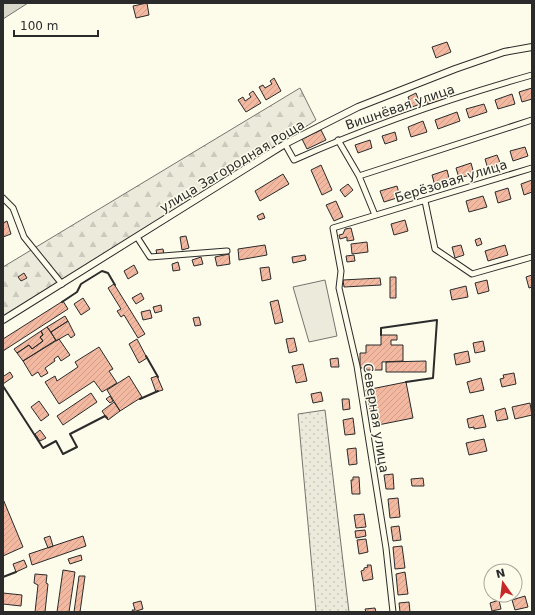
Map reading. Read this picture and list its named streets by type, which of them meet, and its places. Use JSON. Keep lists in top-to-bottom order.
{
  "streets": {
    "street": [
      "Вишнёвая улица",
      "улица Загородная Роща",
      "Берёзовая улица",
      "Северная улица"
    ]
  },
  "crossings": [
    ["Вишнёвая улица", "улица Загородная Роща"],
    ["Берёзовая улица", "Северная улица"]
  ],
  "scale_bar": "100 m",
  "north": "top"
}
